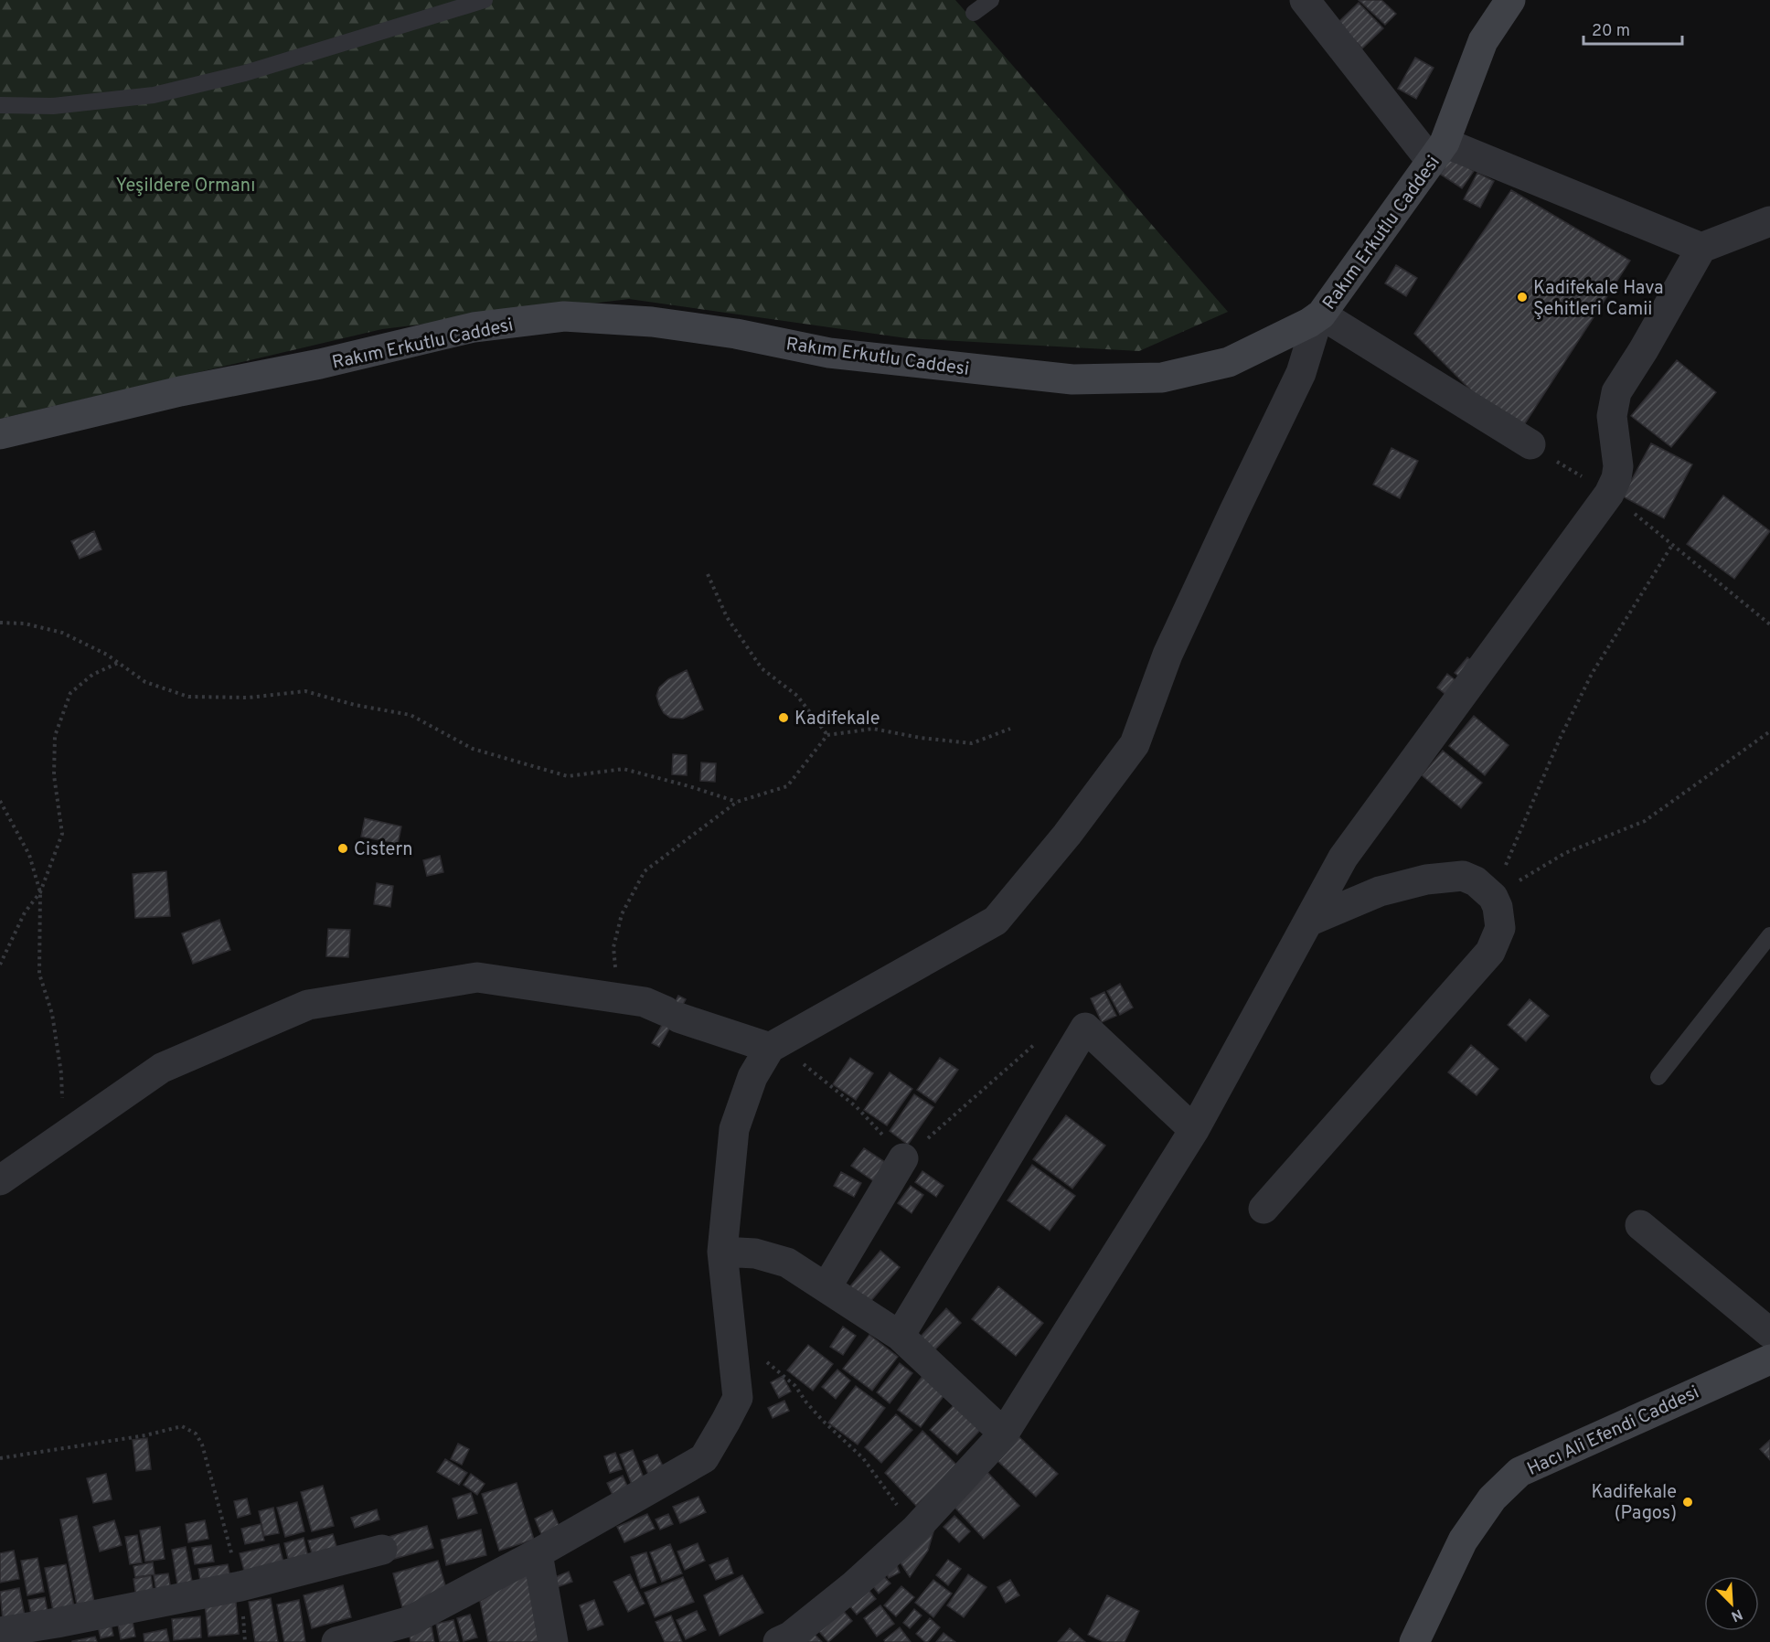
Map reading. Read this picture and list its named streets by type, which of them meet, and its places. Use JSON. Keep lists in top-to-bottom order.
{
  "streets": {
    "main road": ["Rakım Erkutlu Caddesi", "Hacı Ali Efendi Caddesi"]
  },
  "parks": ["Yeşildere Ormanı"],
  "places": [
    "Kadifekale Hava Şehitleri Camii",
    "Kadifekale",
    "Cistern",
    "Kadifekale (Pagos)"
  ],
  "scale_bar": "20 m",
  "north": "bottom right"
}
